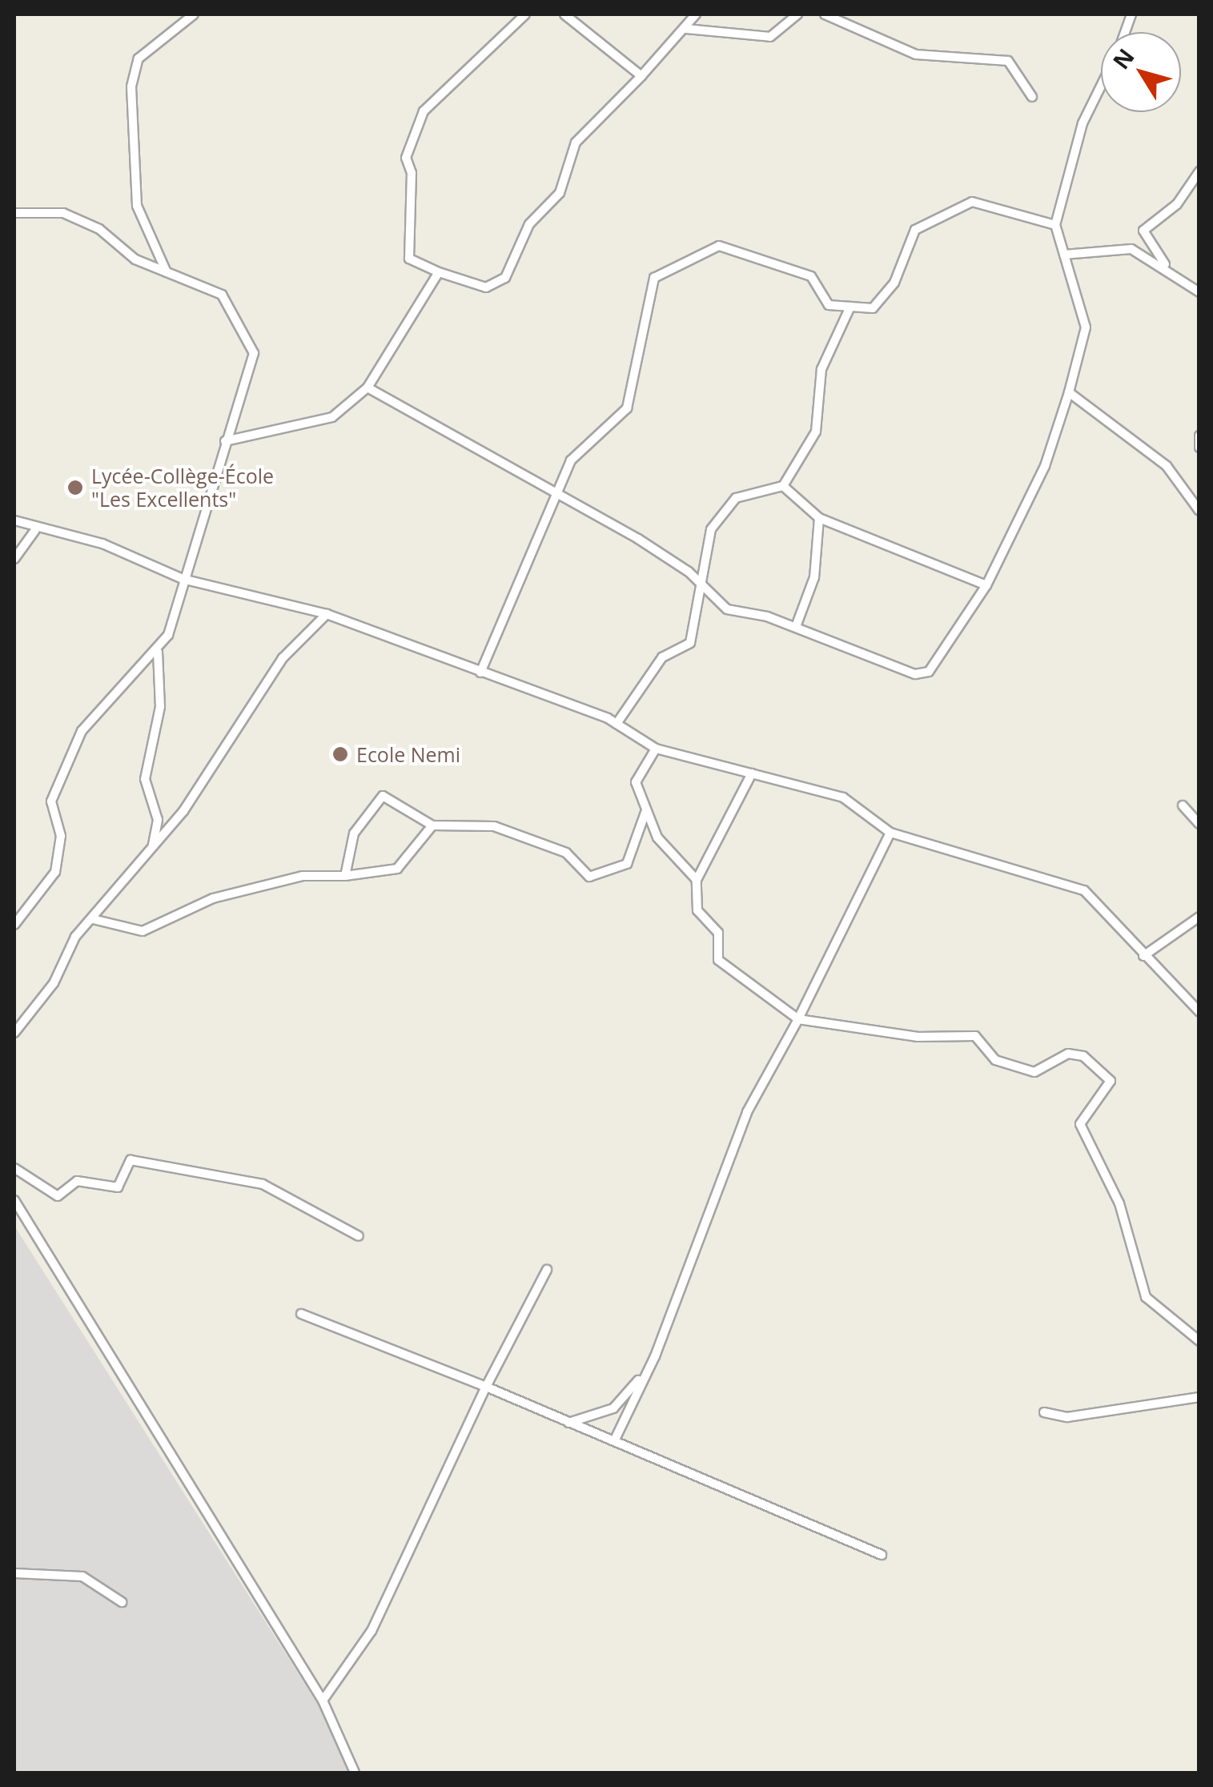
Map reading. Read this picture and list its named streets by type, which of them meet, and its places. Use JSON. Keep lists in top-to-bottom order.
{
  "places": ["Lycée-Collège-École \"Les Excellents\"", "Ecole Nemi"],
  "north": "top left"
}
